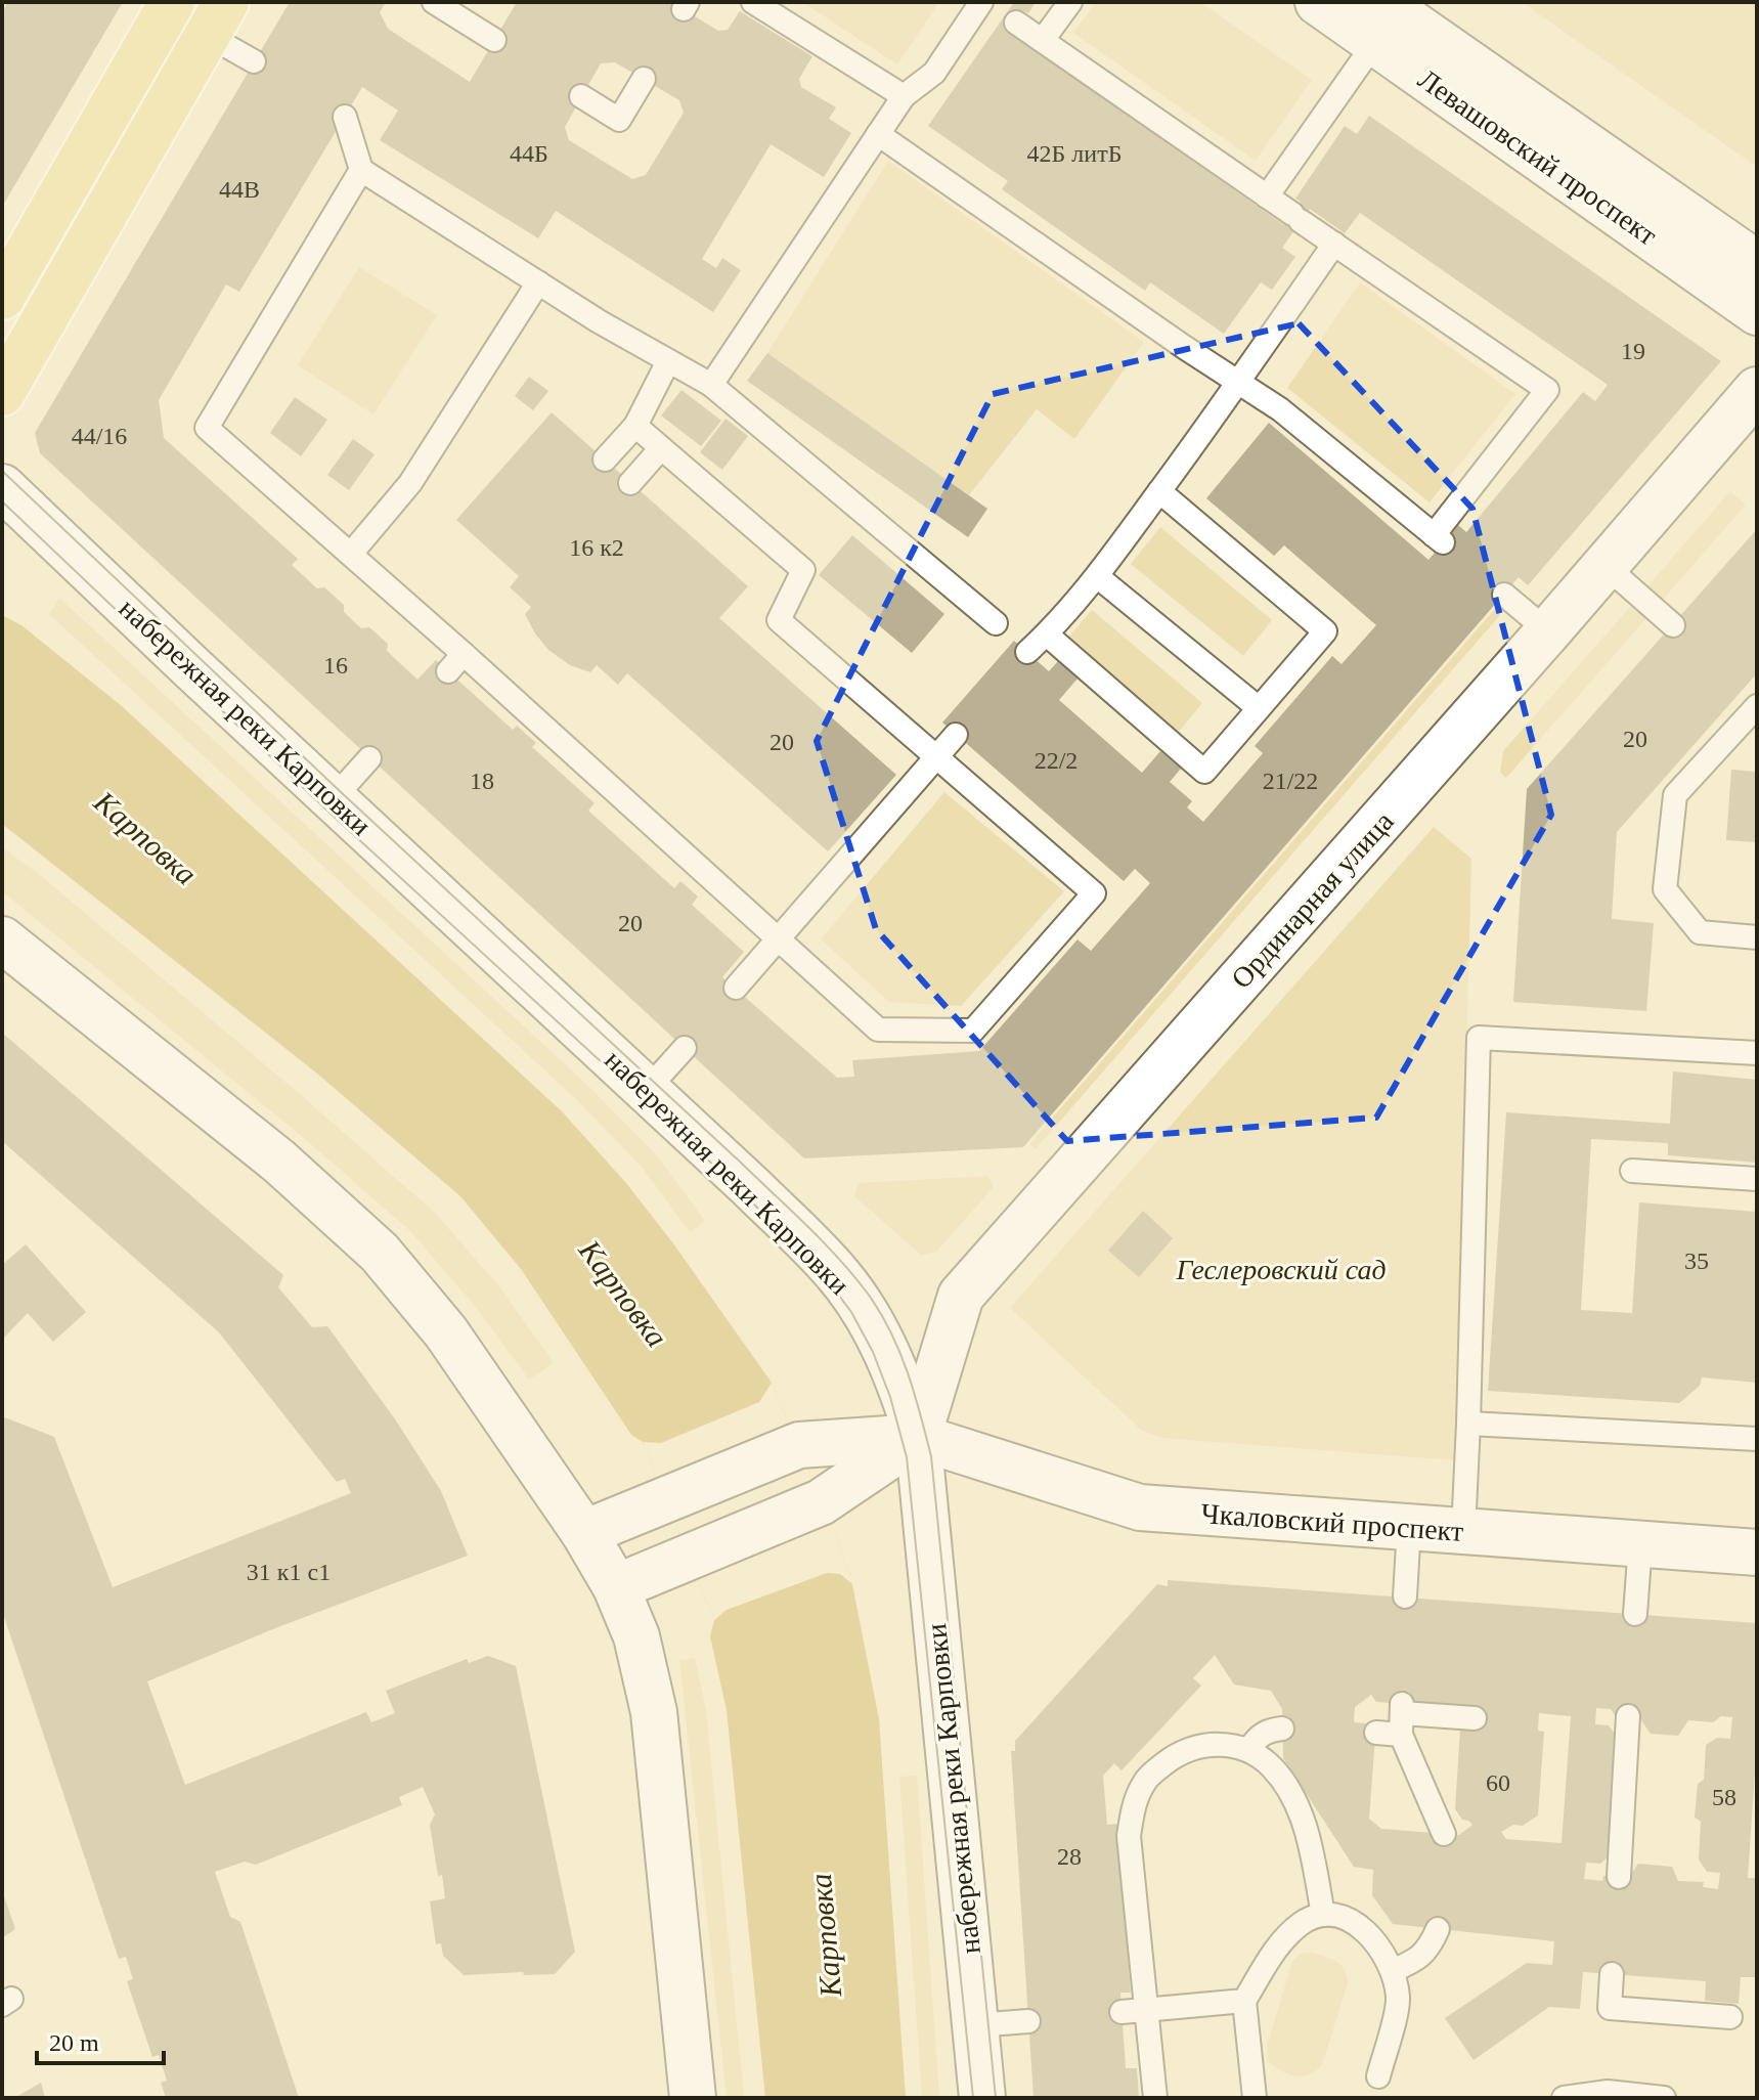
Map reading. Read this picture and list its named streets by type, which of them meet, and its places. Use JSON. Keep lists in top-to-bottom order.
{
  "streets": {
    "street": [
      "Левашовский проспект",
      "набережная реки Карповки",
      "Ординарная улица",
      "Чкаловский проспект"
    ]
  },
  "crossings": [
    ["набережная реки Карповки", "Ординарная улица"],
    ["набережная реки Карповки", "Чкаловский проспект"],
    ["Ординарная улица", "Чкаловский проспект"]
  ],
  "water": ["Карповка"],
  "parks": ["Геслеровский сад"],
  "house_numbers": [
    "44Б",
    "42Б литБ",
    "44В",
    "19",
    "44/16",
    "16 к2",
    "16",
    "20",
    "20",
    "22/2",
    "18",
    "21/22",
    "20",
    "35",
    "31 к1 с1",
    "60",
    "58",
    "28"
  ],
  "scale_bar": "20 m"
}
